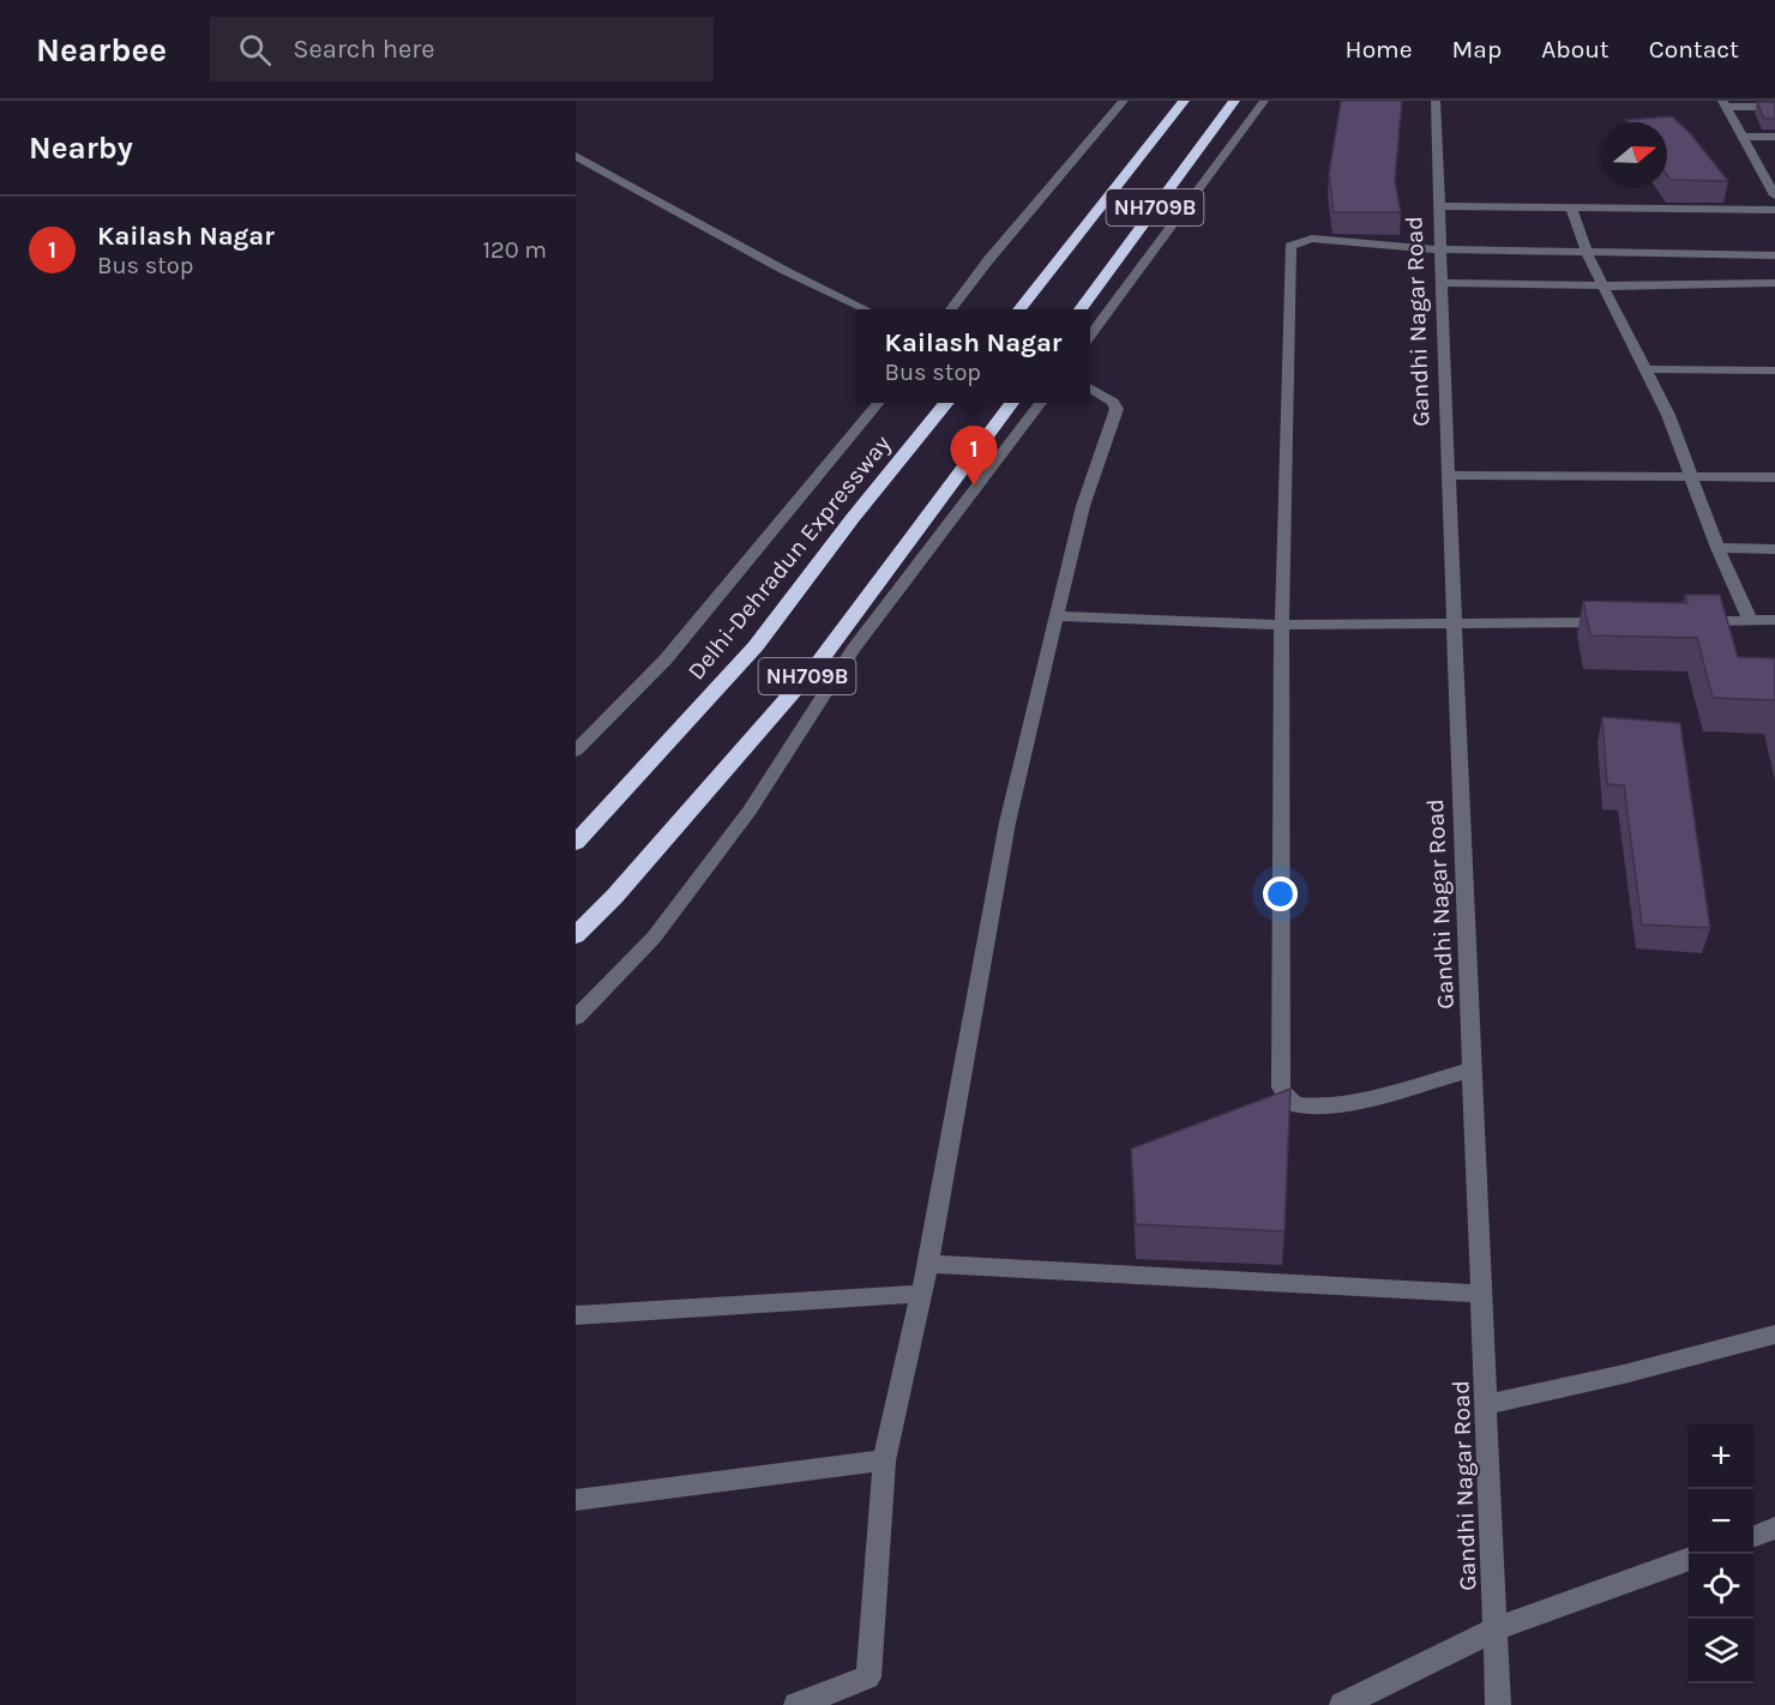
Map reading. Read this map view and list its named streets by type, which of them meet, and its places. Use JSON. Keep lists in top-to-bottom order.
{
  "streets": {
    "highway": ["NH709B", "Delhi-Dehradun Expressway"],
    "street": ["Gandhi Nagar Road"]
  },
  "north": "right",
  "page": {
    "header": "Nearbee",
    "search": "Search here",
    "nav": [
      "Home",
      "Map",
      "About",
      "Contact"
    ],
    "heading": "Nearby",
    "list": [
      {
        "mark": "1",
        "name": "Kailash Nagar",
        "note": "Bus stop",
        "value": "120 m"
      }
    ],
    "popup": ["Kailash Nagar", "Bus stop"],
    "pins": "1",
    "map_buttons": ["+", "−"]
  }
}
